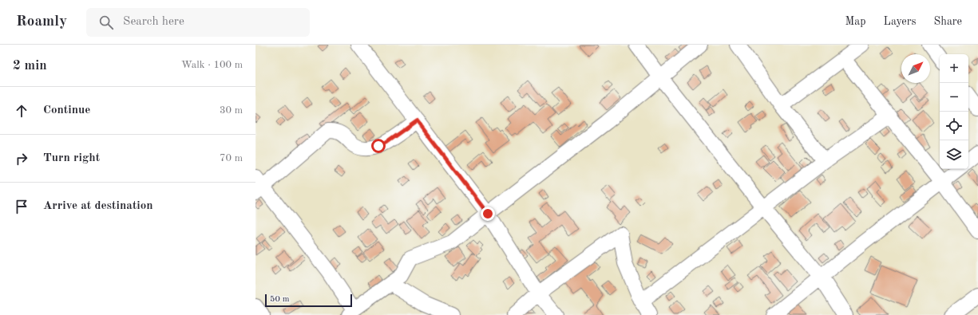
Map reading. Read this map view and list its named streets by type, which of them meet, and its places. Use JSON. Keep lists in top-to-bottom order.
{
  "scale_bar": "50 m",
  "north": "top right",
  "page": {
    "header": "Roamly",
    "search": "Search here",
    "nav": ["Map", "Layers", "Share"],
    "heading": ["2 min", "Walk · 100 m"],
    "map_buttons": ["+", "−"],
    "list": [
      ["Continue", "30 m"],
      ["Turn right", "70 m"],
      "Arrive at destination"
    ],
    "scale": "50 m"
  }
}
